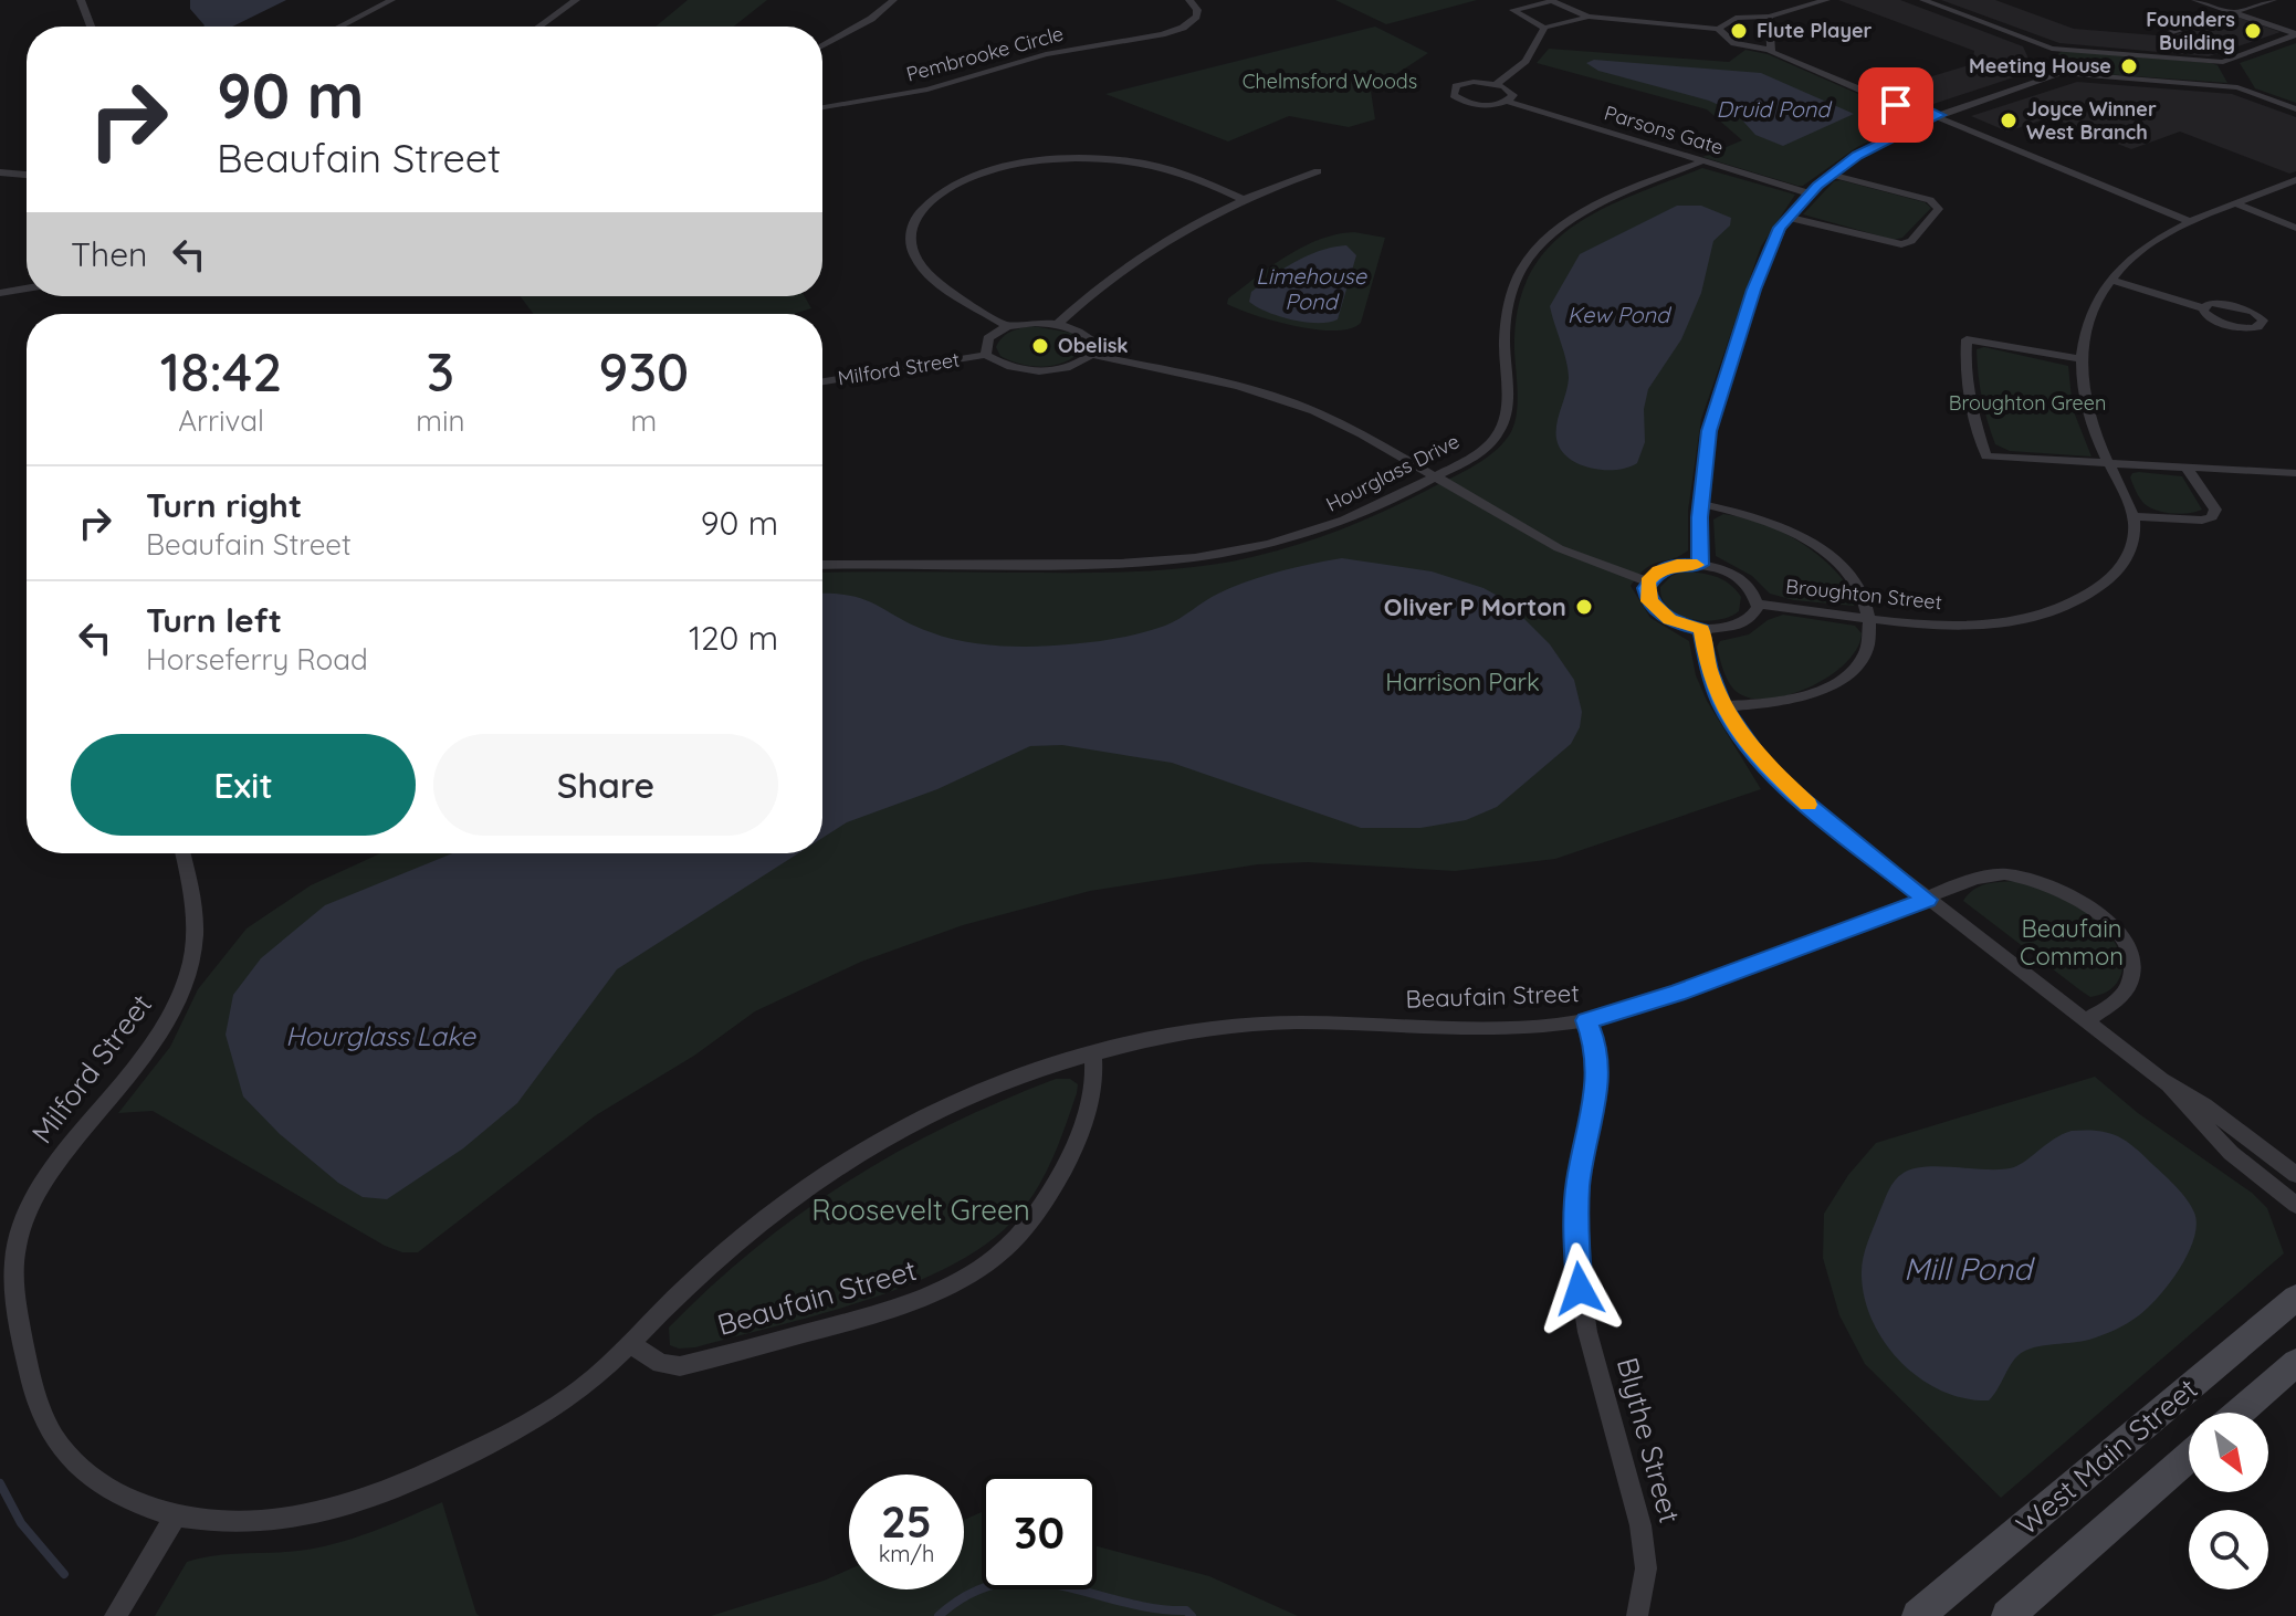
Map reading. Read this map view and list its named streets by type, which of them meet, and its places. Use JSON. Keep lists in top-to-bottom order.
{
  "streets": {
    "street": [
      "Pembrooke Circle",
      "Parsons Gate",
      "Milford Street",
      "Hourglass Drive",
      "Broughton Street",
      "Beaufain Street",
      "Blythe Street",
      "West Main Street"
    ]
  },
  "crossings": [
    ["Parsons Gate", "Hourglass Drive"],
    ["Milford Street", "Beaufain Street"],
    ["Beaufain Street", "Blythe Street"]
  ],
  "water": [
    "Druid Pond",
    "Limehouse Pond",
    "Kew Pond",
    "Hourglass Lake",
    "Mill Pond"
  ],
  "parks": [
    "Chelmsford Woods",
    "Broughton Green",
    "Harrison Park",
    "Beaufain Common",
    "Roosevelt Green"
  ],
  "places": [
    "Flute Player",
    "Founders Building",
    "Meeting House",
    "Joyce Winner West Branch",
    "Obelisk",
    "Oliver P Morton"
  ],
  "north": "bottom right",
  "page": {
    "turn": ["90 m", "Beaufain Street"],
    "then": "Then",
    "eta": [
      "18:42",
      "Arrival",
      "3",
      "min",
      "930",
      "m"
    ],
    "list": [
      {
        "name": "Turn right",
        "note": "Beaufain Street",
        "value": "90 m"
      },
      {
        "name": "Turn left",
        "note": "Horseferry Road",
        "value": "120 m"
      }
    ],
    "buttons": ["Exit", "Share"],
    "speed": "25 km/h",
    "limit": "30"
  }
}
